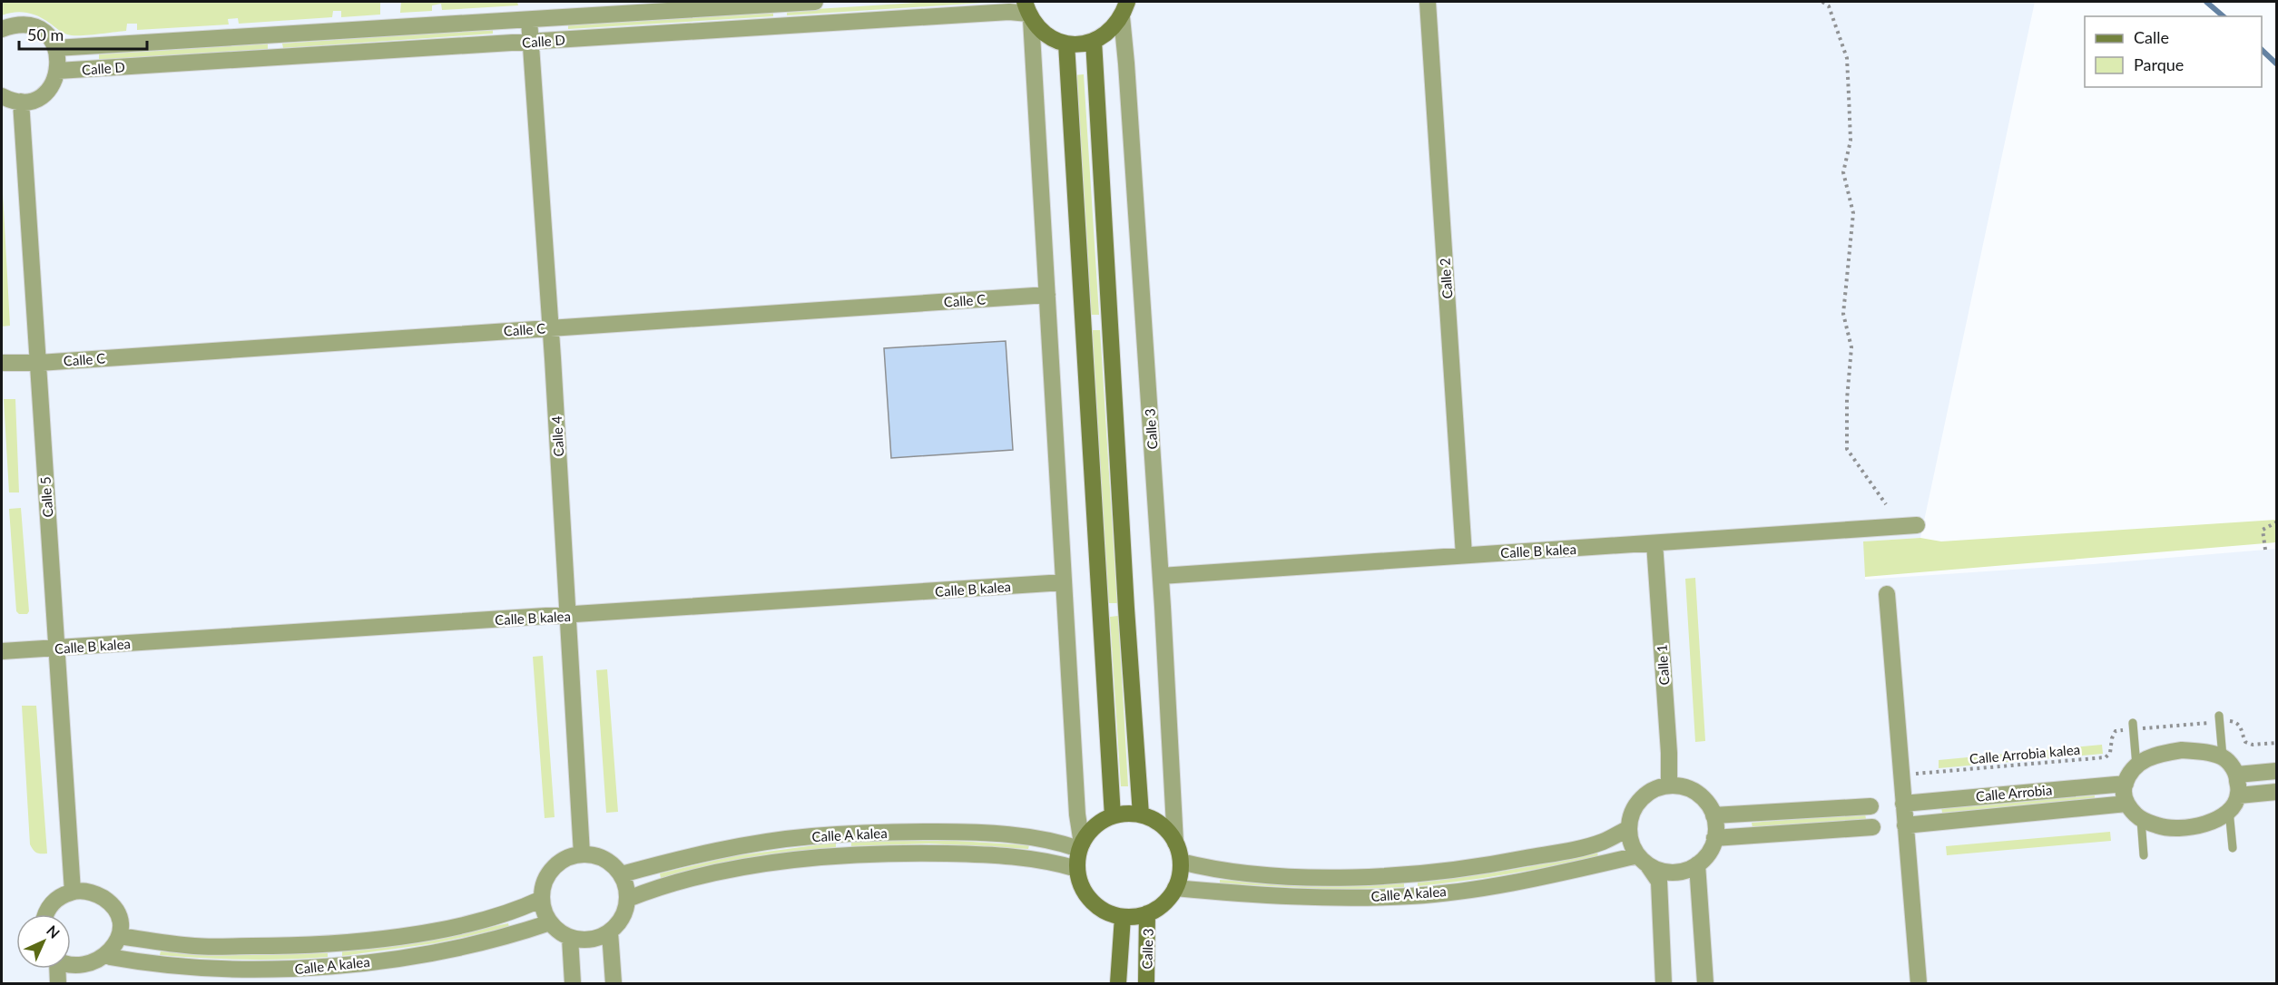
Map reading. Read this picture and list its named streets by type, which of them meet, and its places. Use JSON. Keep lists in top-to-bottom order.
{
  "streets": {
    "street": [
      "Calle D",
      "Calle 2",
      "Calle C",
      "Calle 3",
      "Calle 4",
      "Calle 5",
      "Calle B kalea",
      "Calle 1",
      "Calle Arrobia",
      "Calle A kalea"
    ],
    "path": ["Calle Arrobia kalea"]
  },
  "crossings": [
    ["Calle D", "Calle 4"],
    ["Calle 2", "Calle B kalea"],
    ["Calle C", "Calle 4"],
    ["Calle C", "Calle 5"],
    ["Calle 3", "Calle B kalea"],
    ["Calle 3", "Calle A kalea"],
    ["Calle 4", "Calle B kalea"],
    ["Calle 4", "Calle A kalea"],
    ["Calle 5", "Calle B kalea"],
    ["Calle B kalea", "Calle 1"],
    ["Calle 1", "Calle A kalea"]
  ],
  "legend": ["Calle", "Parque"],
  "scale_bar": "50 m",
  "north": "top right"
}
